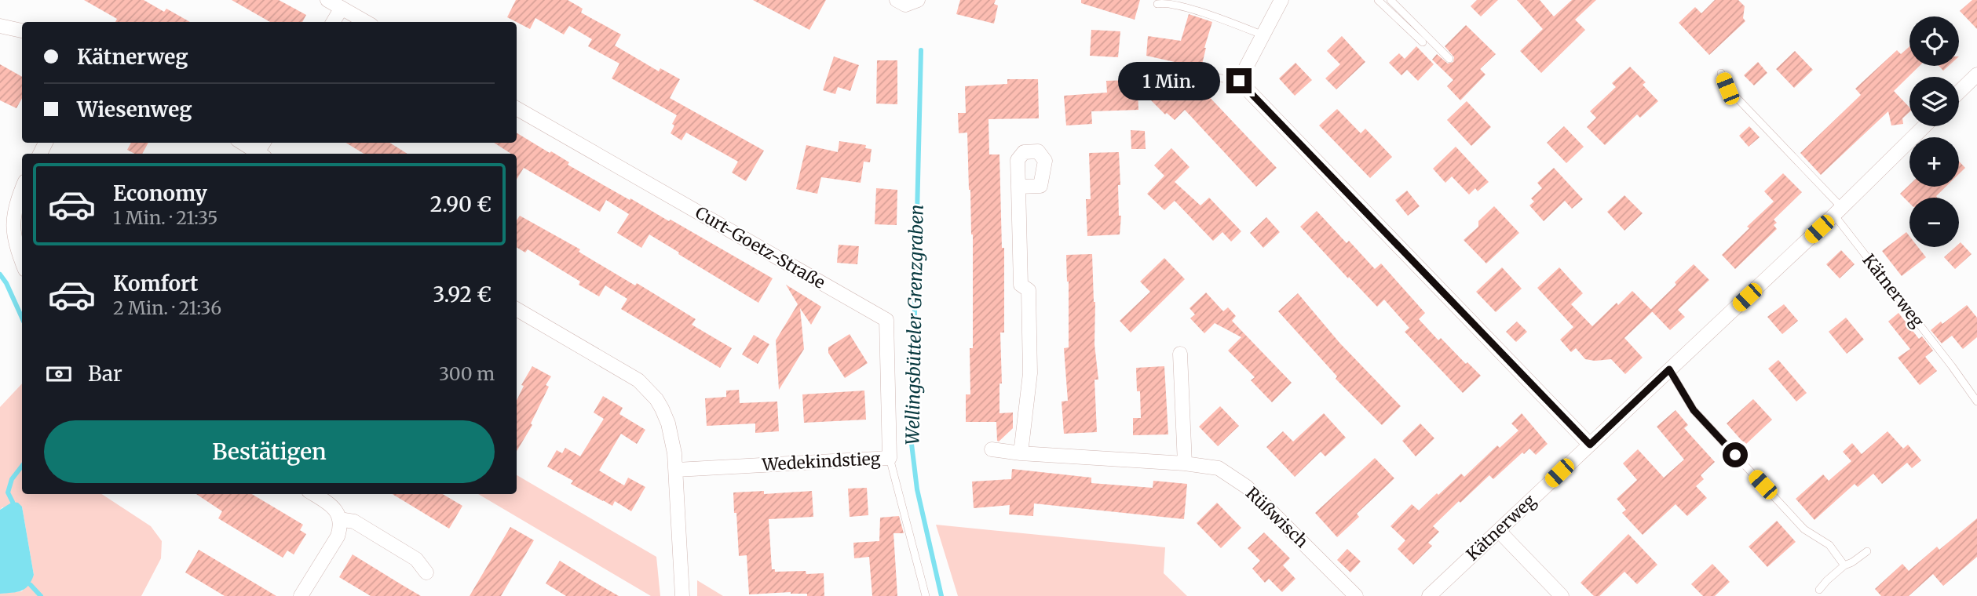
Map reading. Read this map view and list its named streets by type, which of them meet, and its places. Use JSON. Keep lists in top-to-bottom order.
{
  "streets": {
    "street": [
      "Curt-Goetz-Straße",
      "Kätnerweg",
      "Wedekindstieg",
      "Rüßwisch"
    ]
  },
  "crossings": [
    ["Curt-Goetz-Straße", "Wedekindstieg"]
  ],
  "water": ["Wellingsbütteler Grenzgraben"],
  "page": {
    "map_buttons": ["+", "−"],
    "banner": ["Kätnerweg", "Wiesenweg"],
    "bubble": "1 Min.",
    "list": [
      {
        "name": "Economy",
        "note": "1 Min. · 21:35",
        "value": "2.90 €"
      },
      {
        "name": "Komfort",
        "note": "2 Min. · 21:36",
        "value": "3.92 €"
      }
    ],
    "pay": ["Bar", "300 m"],
    "buttons": "Bestätigen"
  }
}
